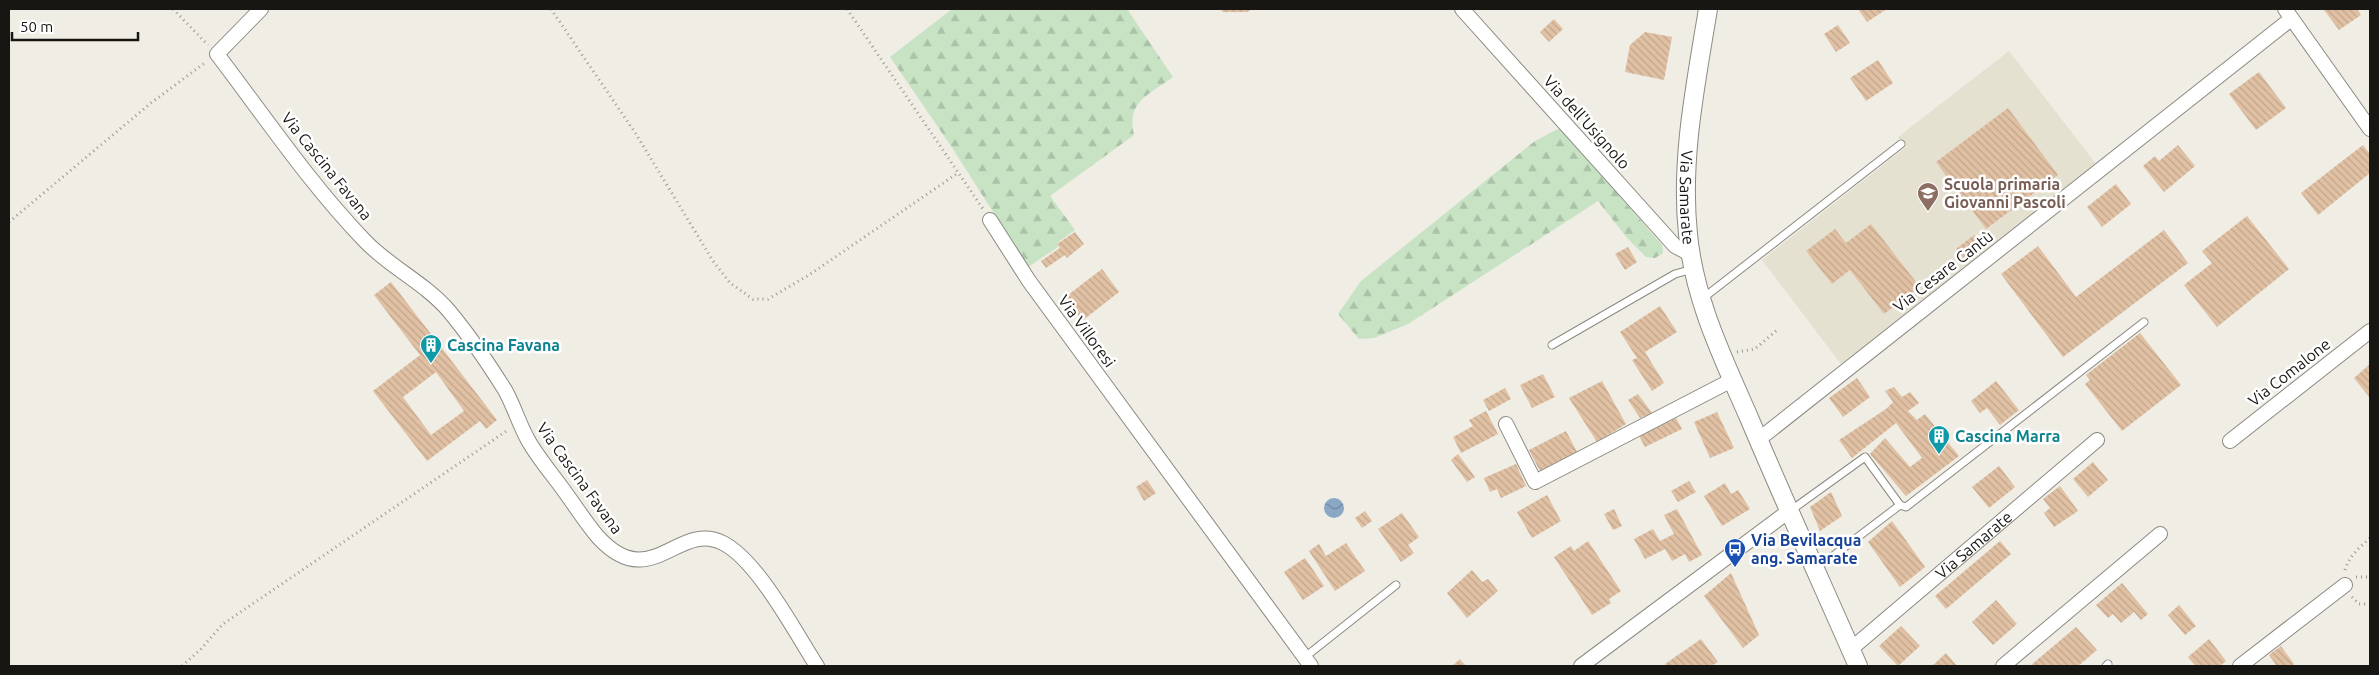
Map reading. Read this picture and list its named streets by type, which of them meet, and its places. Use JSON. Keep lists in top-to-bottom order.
{
  "streets": {
    "street": [
      "Via dell'Usignolo",
      "Via Cascina Favana",
      "Via Samarate",
      "Via Cesare Cantù",
      "Via Villoresi",
      "Via Comalone"
    ]
  },
  "crossings": [
    ["Via dell'Usignolo", "Via Samarate"],
    ["Via Samarate", "Via Cesare Cantù"]
  ],
  "places": {
    "school or university": ["Scuola primaria Giovanni Pascoli"],
    "building": ["Cascina Favana", "Cascina Marra"],
    "bus stop": ["Via Bevilacqua ang. Samarate"]
  },
  "scale_bar": "50 m"
}
